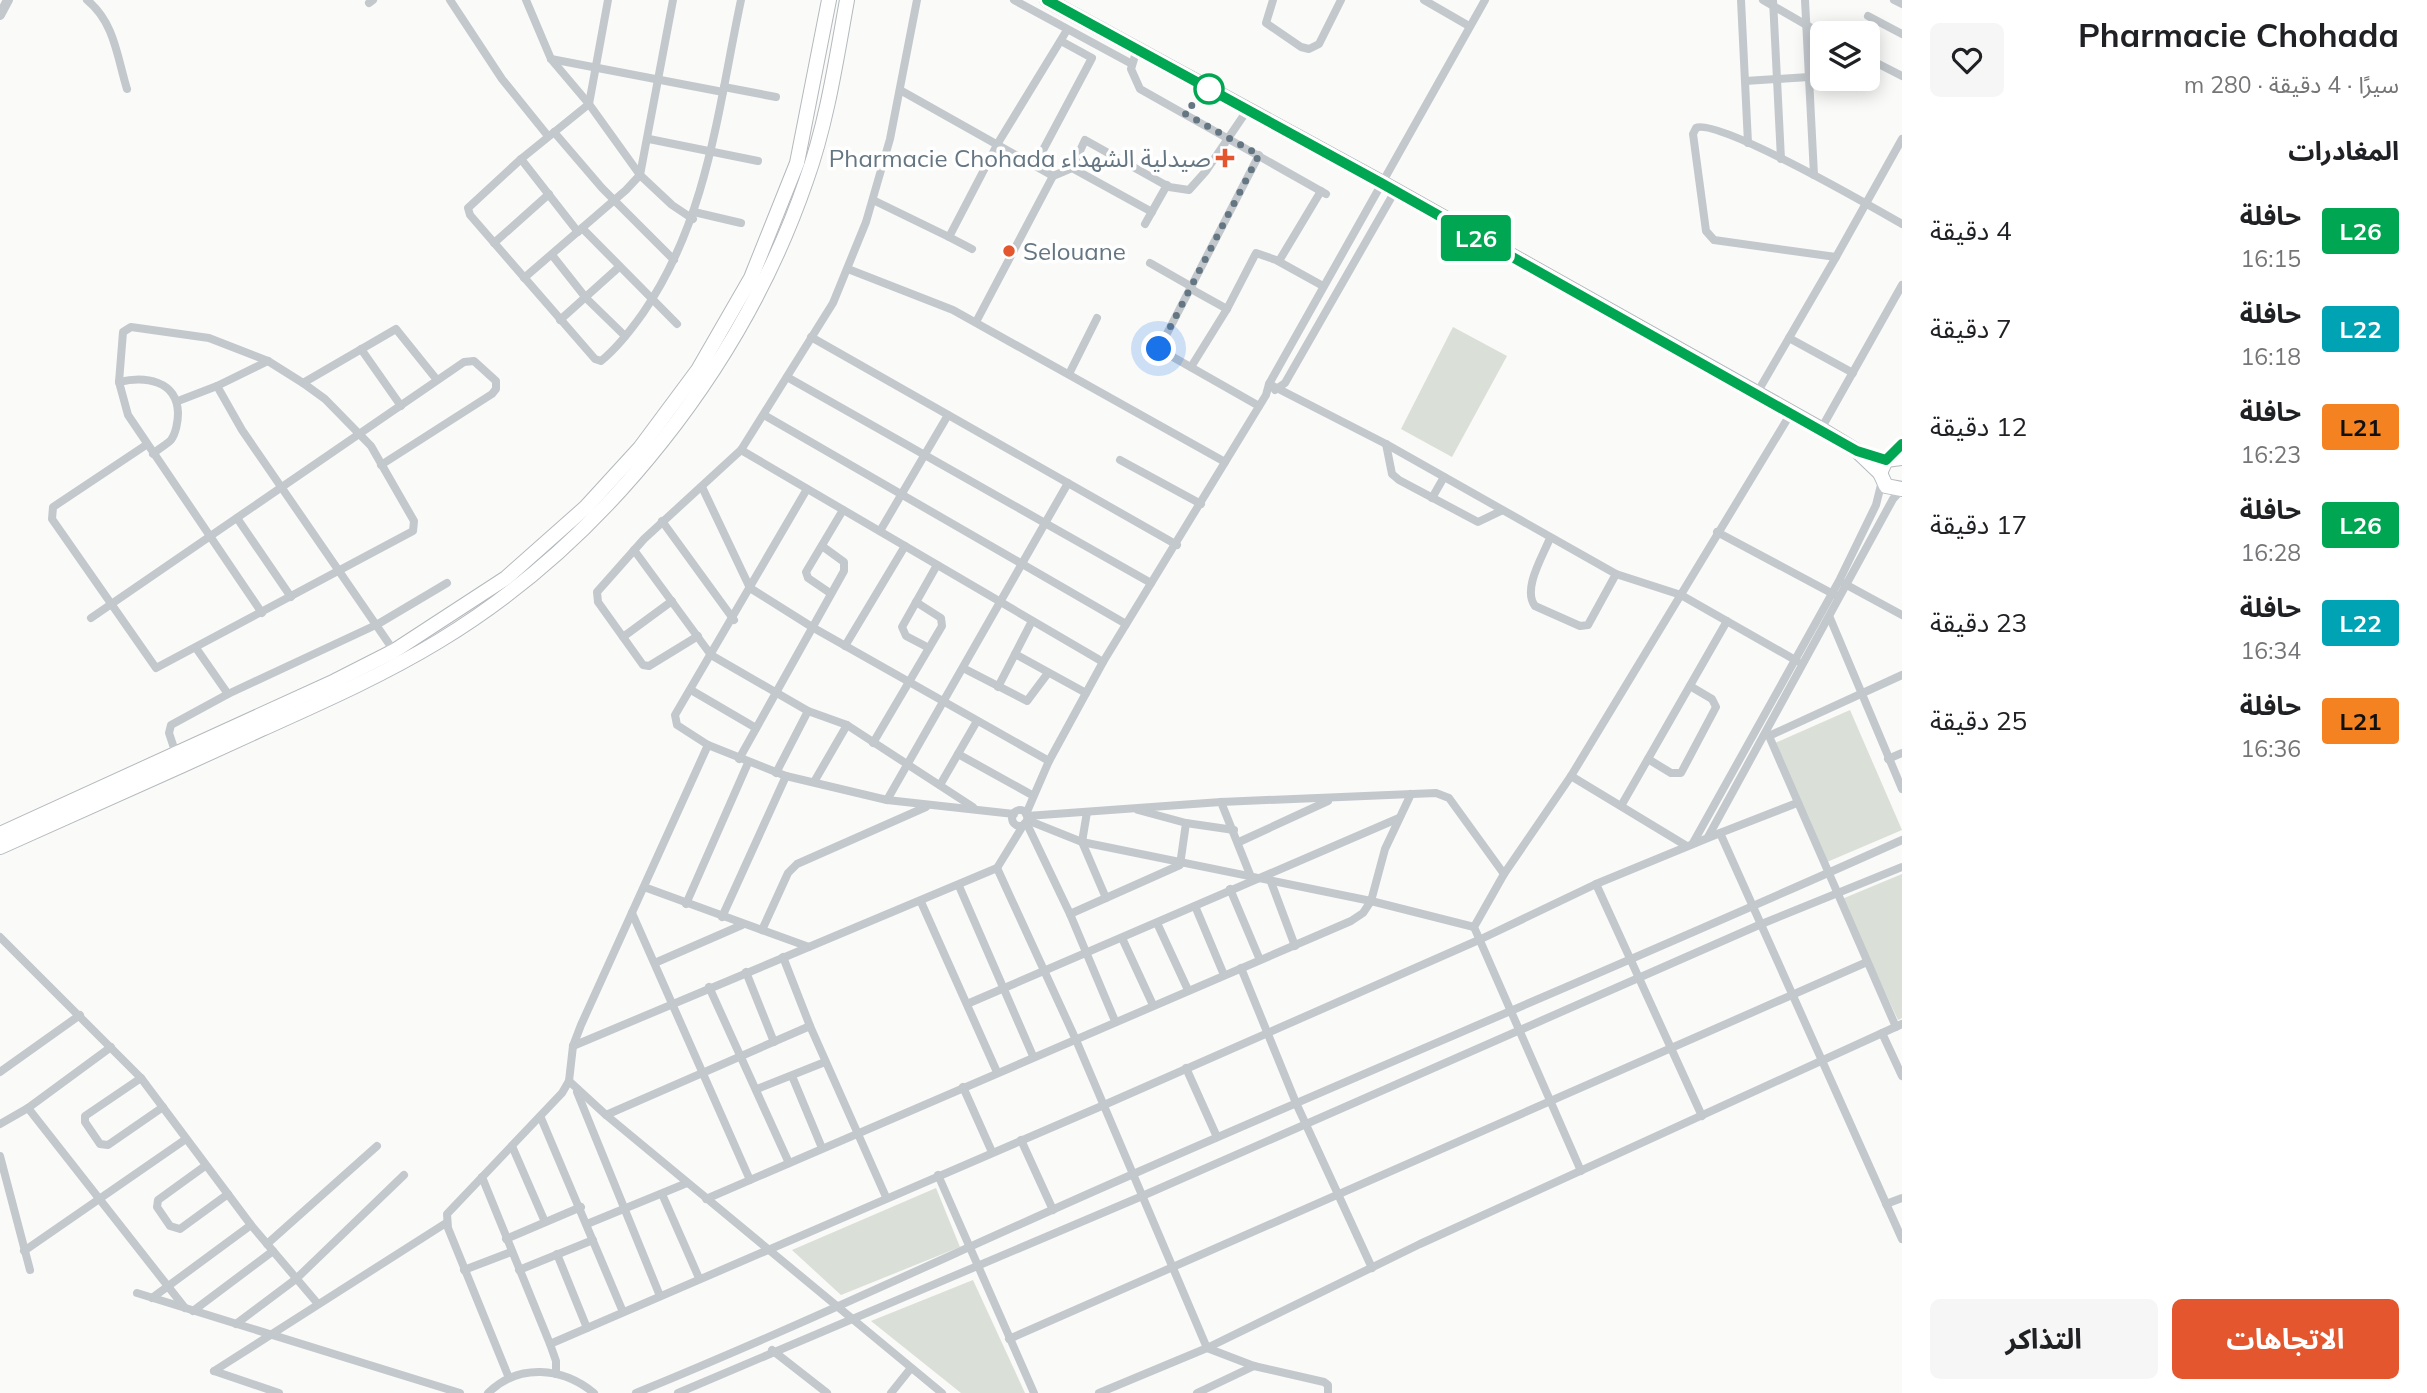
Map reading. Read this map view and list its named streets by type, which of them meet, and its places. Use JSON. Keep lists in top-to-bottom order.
{
  "places": {
    "health": ["Pharmacie Chohada صيدلية الشهداء"],
    "other": ["Selouane"]
  },
  "lines": ["bus line L26"],
  "page": {
    "heading": [
      ["Pharmacie Chohada", "سيرًا · 4 دقيقة · 280 m"],
      "المغادرات"
    ],
    "on_map": "L26",
    "list": [
      {
        "mark": "L26",
        "name": "حافلة",
        "note": "16:15",
        "value": "4 دقيقة"
      },
      {
        "mark": "L22",
        "name": "حافلة",
        "note": "16:18",
        "value": "7 دقيقة"
      },
      {
        "mark": "L21",
        "name": "حافلة",
        "note": "16:23",
        "value": "12 دقيقة"
      },
      {
        "mark": "L26",
        "name": "حافلة",
        "note": "16:28",
        "value": "17 دقيقة"
      },
      {
        "mark": "L22",
        "name": "حافلة",
        "note": "16:34",
        "value": "23 دقيقة"
      },
      {
        "mark": "L21",
        "name": "حافلة",
        "note": "16:36",
        "value": "25 دقيقة"
      }
    ],
    "buttons": ["الاتجاهات", "التذاكر"]
  }
}
